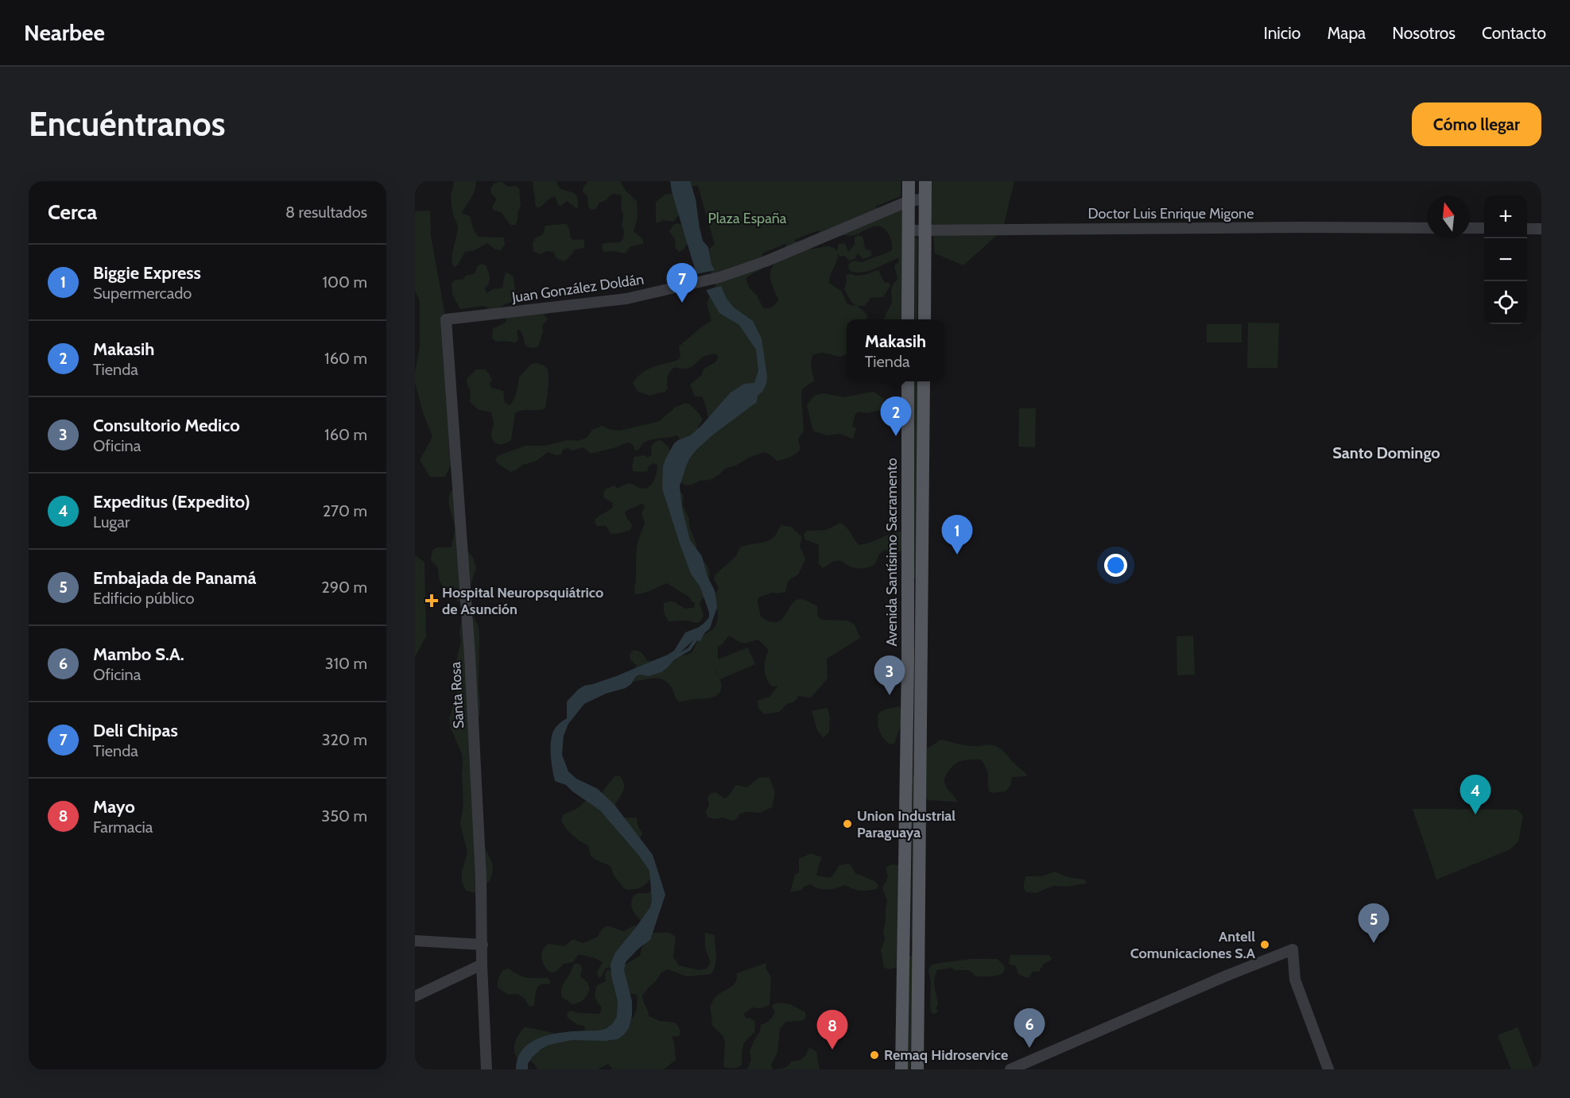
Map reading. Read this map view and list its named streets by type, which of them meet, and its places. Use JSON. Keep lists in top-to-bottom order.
{
  "streets": {
    "main road": ["Avenida Santísimo Sacramento"],
    "street": ["Doctor Luis Enrique Migone", "Juan González Doldán", "Santa Rosa"]
  },
  "crossings": [
    ["Juan González Doldán", "Santa Rosa"]
  ],
  "districts": ["Santo Domingo"],
  "parks": ["Plaza España"],
  "places": {
    "health": ["Hospital Neuropsquiátrico de Asunción"],
    "other": ["Union Industrial Paraguaya", "Antell Comunicaciones S.A", "Remaq Hidroservice"]
  },
  "north": "top",
  "page": {
    "header": "Nearbee",
    "nav": [
      "Inicio",
      "Mapa",
      "Nosotros",
      "Contacto"
    ],
    "buttons": "Cómo llegar",
    "title": "Encuéntranos",
    "heading": ["Cerca", "8 resultados"],
    "map_buttons": ["+", "−"],
    "list": [
      {
        "mark": "1",
        "name": "Biggie Express",
        "note": "Supermercado",
        "value": "100 m"
      },
      {
        "mark": "2",
        "name": "Makasih",
        "note": "Tienda",
        "value": "160 m"
      },
      {
        "mark": "3",
        "name": "Consultorio Medico",
        "note": "Oficina",
        "value": "160 m"
      },
      {
        "mark": "4",
        "name": "Expeditus (Expedito)",
        "note": "Lugar",
        "value": "270 m"
      },
      {
        "mark": "5",
        "name": "Embajada de Panamá",
        "note": "Edificio público",
        "value": "290 m"
      },
      {
        "mark": "6",
        "name": "Mambo S.A.",
        "note": "Oficina",
        "value": "310 m"
      },
      {
        "mark": "7",
        "name": "Deli Chipas",
        "note": "Tienda",
        "value": "320 m"
      },
      {
        "mark": "8",
        "name": "Mayo",
        "note": "Farmacia",
        "value": "350 m"
      }
    ],
    "pins": [
      "7",
      "2",
      "1",
      "3",
      "4",
      "5",
      "6",
      "8"
    ],
    "popup": ["Makasih", "Tienda"]
  }
}
